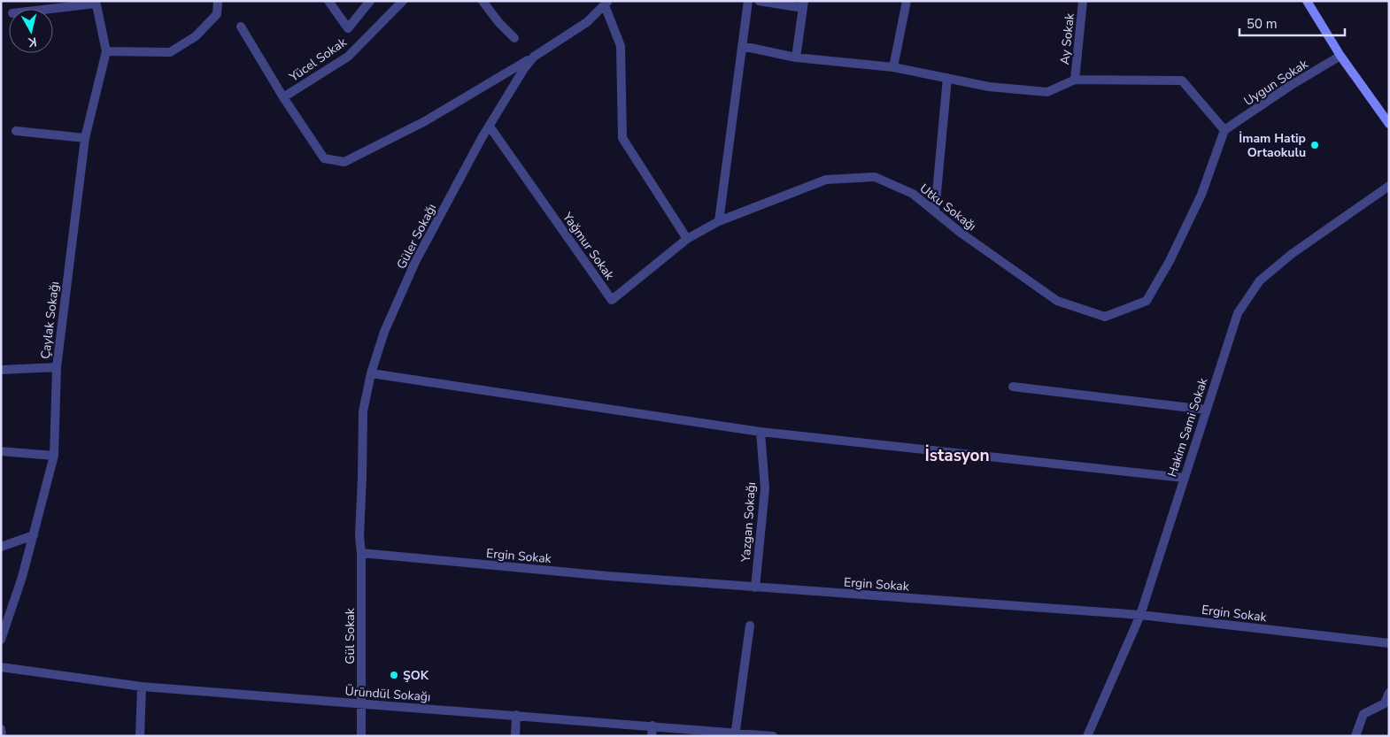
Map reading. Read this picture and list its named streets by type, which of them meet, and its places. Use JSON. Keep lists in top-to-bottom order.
{
  "streets": {
    "street": [
      "Ay Sokak",
      "Yücel Sokak",
      "Uygun Sokak",
      "Utku Sokağı",
      "Güler Sokağı",
      "Yağmur Sokak",
      "Çaylak Sokağı",
      "Hakim Sami Sokak",
      "Yazgan Sokağı",
      "Ergin Sokak",
      "Gül Sokak",
      "Üründül Sokağı"
    ]
  },
  "crossings": [
    ["Uygun Sokak", "Utku Sokağı"],
    ["Utku Sokağı", "Yağmur Sokak"],
    ["Güler Sokağı", "Yağmur Sokak"],
    ["Güler Sokağı", "Gül Sokak"],
    ["Hakim Sami Sokak", "Ergin Sokak"],
    ["Yazgan Sokağı", "Ergin Sokak"],
    ["Ergin Sokak", "Gül Sokak"],
    ["Gül Sokak", "Üründül Sokağı"]
  ],
  "districts": ["İstasyon"],
  "places": ["İmam Hatip Ortaokulu", "ŞOK"],
  "scale_bar": "50 m",
  "north": "bottom"
}
